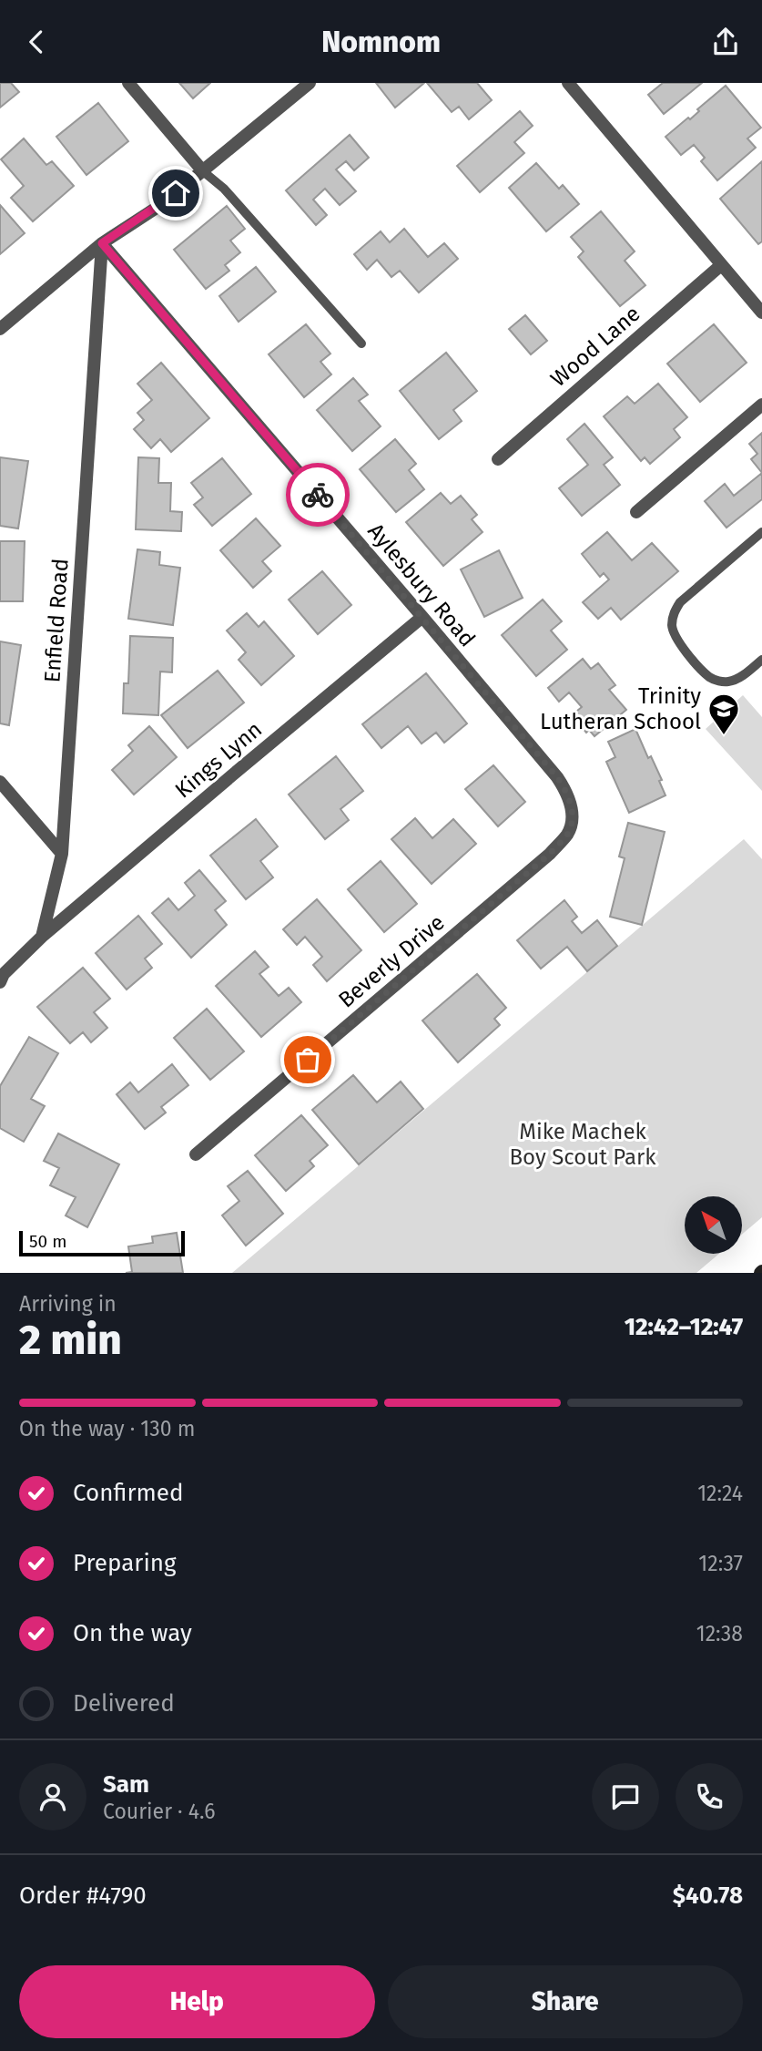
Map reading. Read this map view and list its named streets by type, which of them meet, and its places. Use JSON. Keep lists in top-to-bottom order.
{
  "streets": {
    "street": [
      "Wood Lane",
      "Aylesbury Road",
      "Enfield Road",
      "Kings Lynn",
      "Beverly Drive"
    ]
  },
  "crossings": [
    ["Aylesbury Road", "Enfield Road"],
    ["Aylesbury Road", "Kings Lynn"],
    ["Aylesbury Road", "Beverly Drive"],
    ["Enfield Road", "Kings Lynn"]
  ],
  "parks": ["Mike Machek Boy Scout Park"],
  "places": {
    "school or university": ["Trinity Lutheran School"]
  },
  "scale_bar": "50 m",
  "north": "top left",
  "page": {
    "header": "Nomnom",
    "scale": "50 m",
    "heading": ["2 min", "Arriving in", "12:42–12:47"],
    "panel": [
      "Sam",
      "Courier · 4.6",
      "Order #4790",
      "$40.78"
    ],
    "bar": "On the way · 130 m",
    "list": [
      ["Confirmed", "12:24"],
      ["Preparing", "12:37"],
      ["On the way", "12:38"],
      "Delivered"
    ],
    "buttons": ["Help", "Share"]
  }
}
